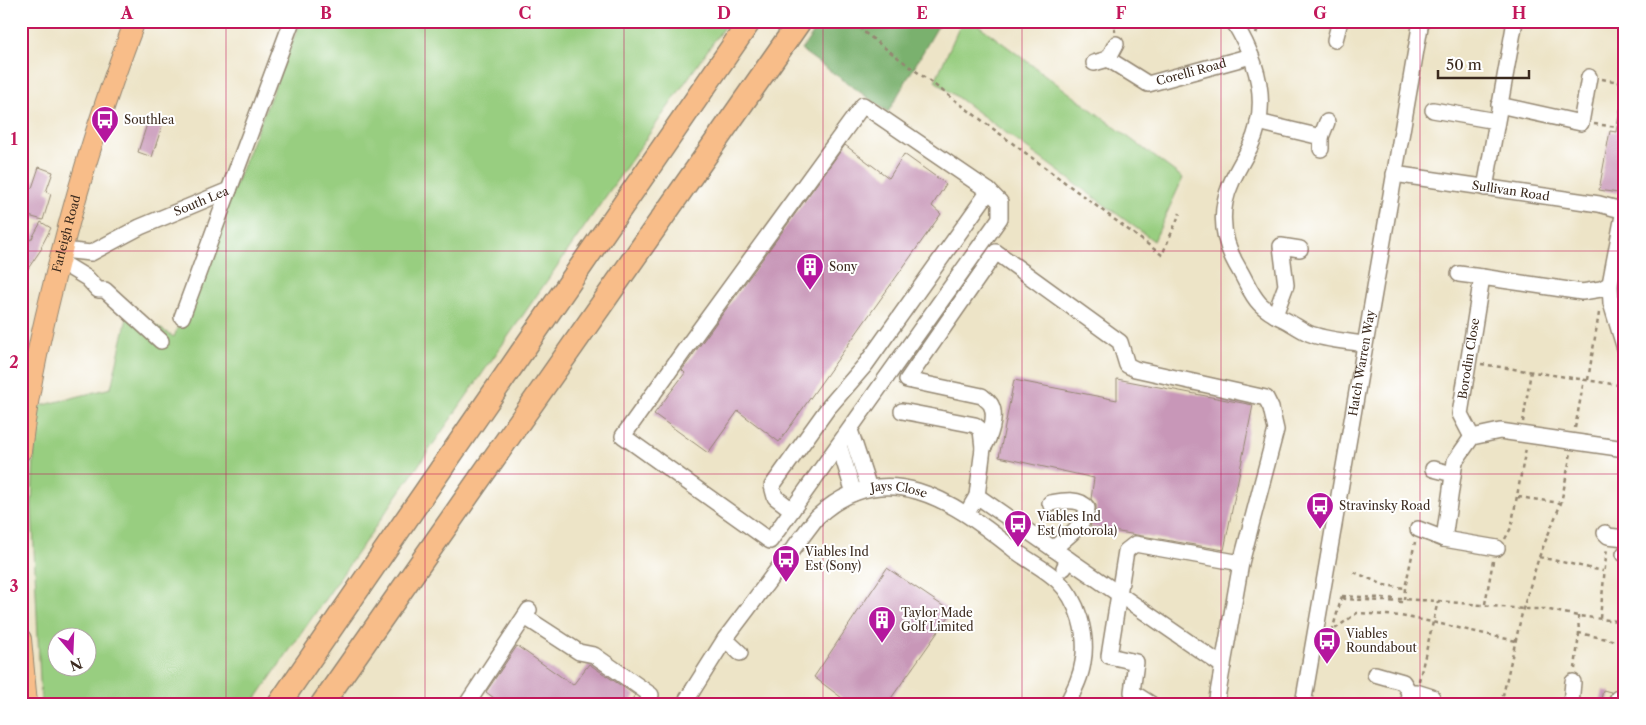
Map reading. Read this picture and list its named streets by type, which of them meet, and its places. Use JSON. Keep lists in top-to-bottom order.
{
  "streets": {
    "main road": ["Farleigh Road"],
    "street": [
      "Corelli Road",
      "Sullivan Road",
      "South Lea",
      "Borodin Close",
      "Hatch Warren Way",
      "Jays Close"
    ]
  },
  "crossings": [
    ["Sullivan Road", "Hatch Warren Way"],
    ["South Lea", "Farleigh Road"]
  ],
  "places": {
    "bus stop": [
      "Southlea",
      "Stravinsky Road",
      "Viables Ind Est (motorola)",
      "Viables Ind Est (Sony)",
      "Viables Roundabout"
    ],
    "building": ["Sony", "Taylor Made Golf Limited"]
  },
  "scale_bar": "50 m",
  "north": "bottom",
  "grid": {
    "columns": [
      "A",
      "B",
      "C",
      "D",
      "E",
      "F",
      "G",
      "H"
    ],
    "rows": ["1", "2", "3"]
  }
}
